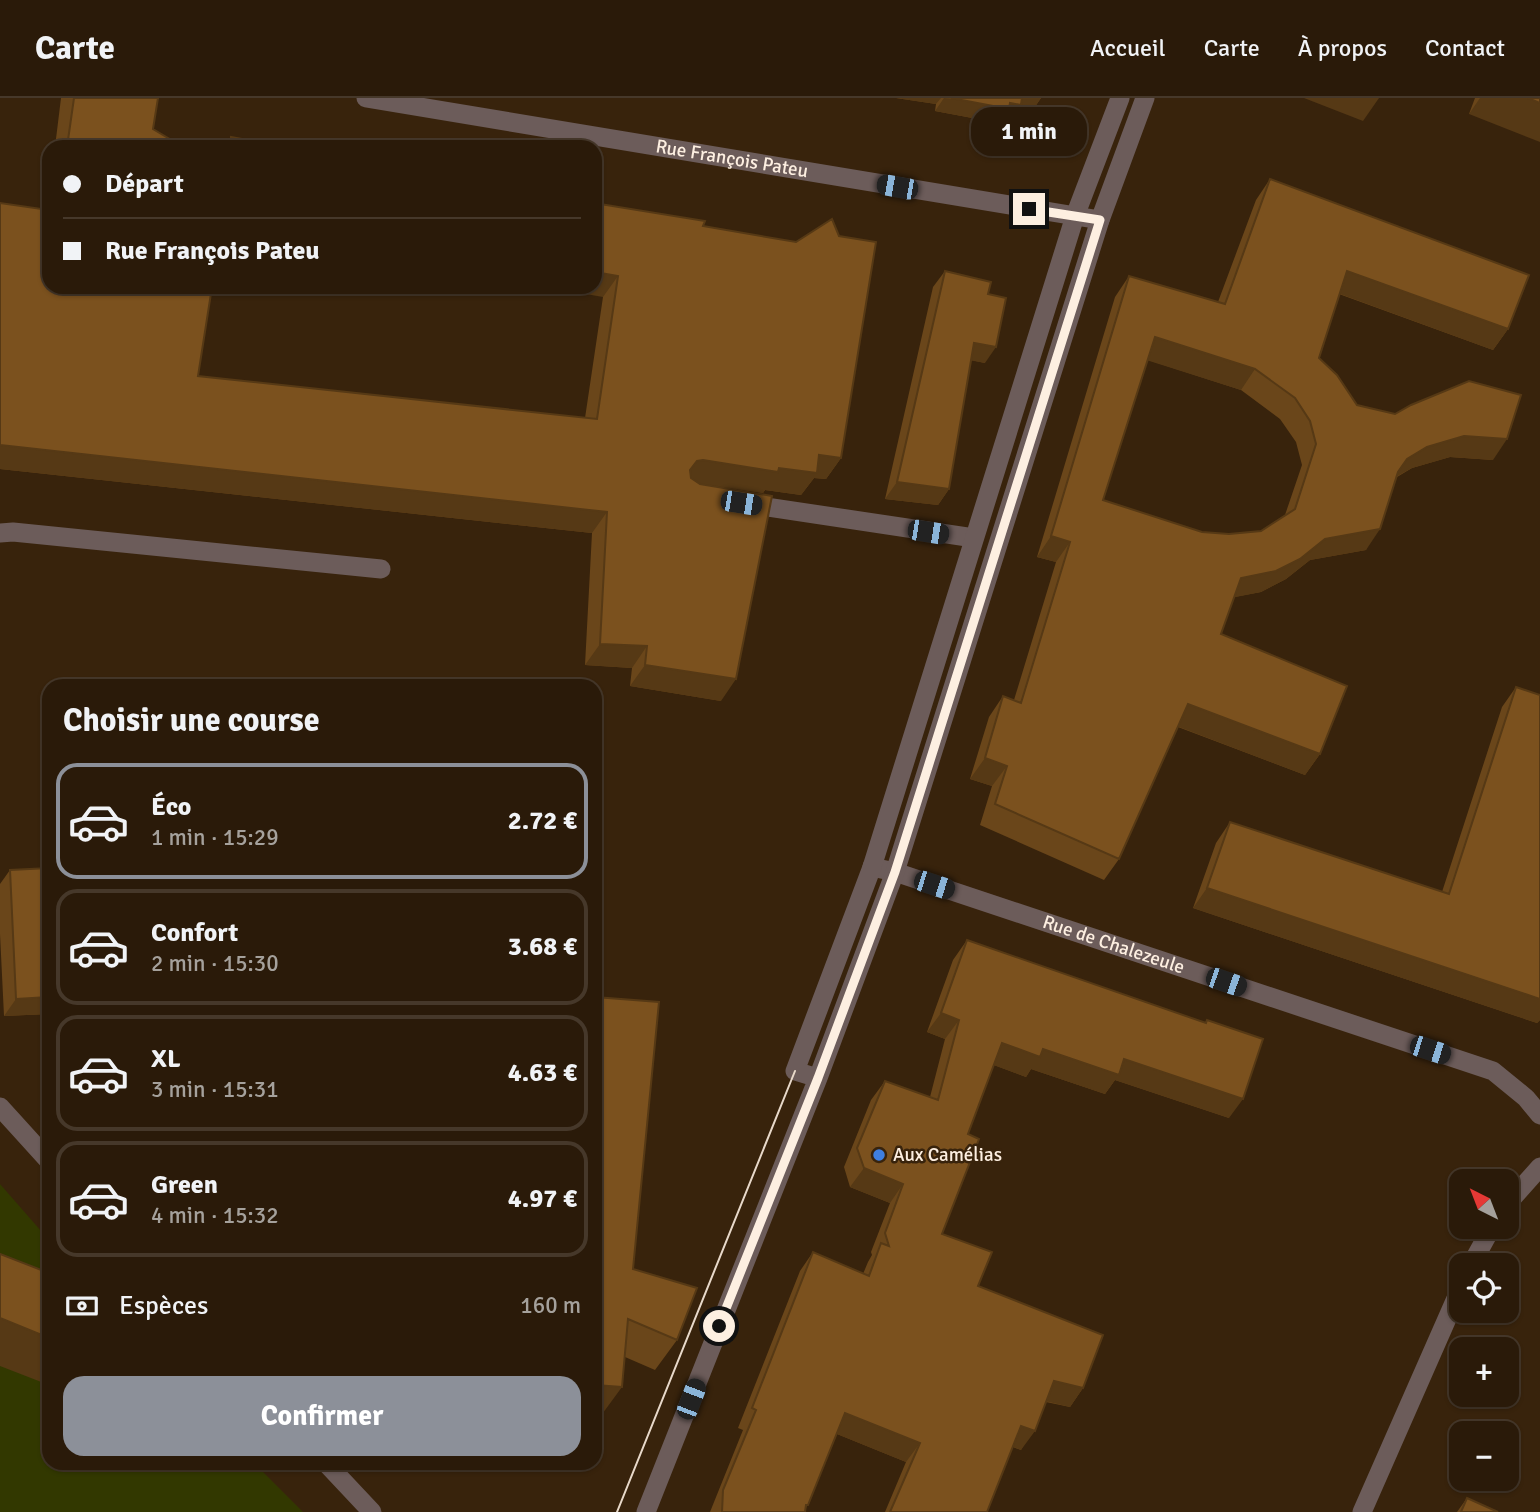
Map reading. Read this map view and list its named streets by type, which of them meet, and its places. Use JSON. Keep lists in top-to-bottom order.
{
  "streets": {
    "street": ["Rue François Pateu", "Rue de Chalezeule"]
  },
  "places": ["Aux Camélias"],
  "north": "top left",
  "page": {
    "header": "Carte",
    "nav": [
      "Accueil",
      "Carte",
      "À propos",
      "Contact"
    ],
    "bubble": "1 min",
    "banner": ["Départ", "Rue François Pateu"],
    "heading": "Choisir une course",
    "list": [
      {
        "name": "Éco",
        "note": "1 min · 15:29",
        "value": "2.72 €"
      },
      {
        "name": "Confort",
        "note": "2 min · 15:30",
        "value": "3.68 €"
      },
      {
        "name": "XL",
        "note": "3 min · 15:31",
        "value": "4.63 €"
      },
      {
        "name": "Green",
        "note": "4 min · 15:32",
        "value": "4.97 €"
      }
    ],
    "map_buttons": ["+", "−"],
    "pay": ["Espèces", "160 m"],
    "buttons": "Confirmer"
  }
}
